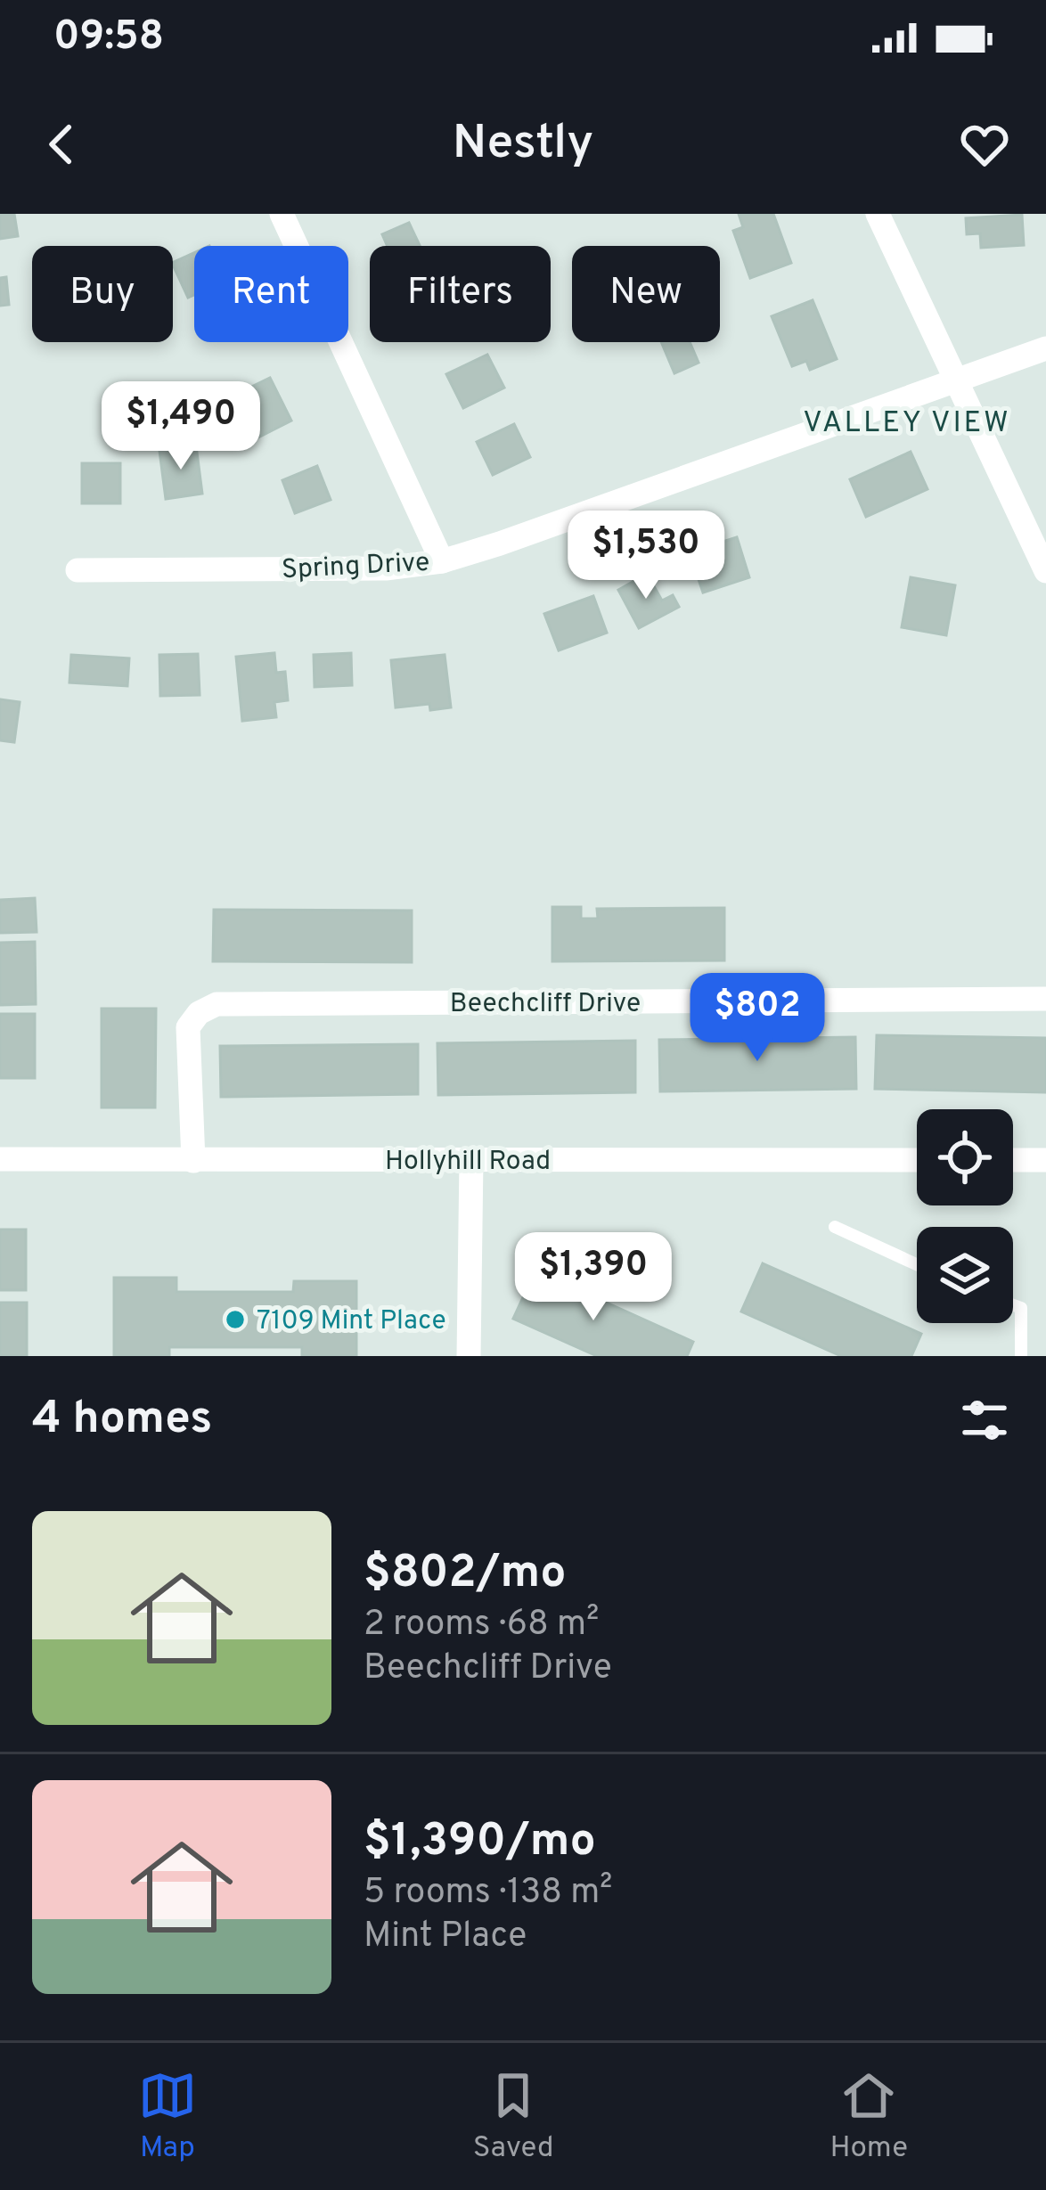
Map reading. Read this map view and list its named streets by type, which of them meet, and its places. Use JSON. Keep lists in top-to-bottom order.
{
  "streets": {
    "street": ["Spring Drive", "Beechcliff Drive", "Hollyhill Road"]
  },
  "crossings": [
    ["Beechcliff Drive", "Hollyhill Road"]
  ],
  "districts": ["VALLEY VIEW"],
  "places": ["7109 Mint Place"],
  "page": {
    "status": "09:58",
    "header": "Nestly",
    "chip": [
      "Buy",
      "Rent",
      "Filters",
      "New"
    ],
    "price": [
      "$1,490",
      "$1,530",
      "$802",
      "$1,390"
    ],
    "heading": "4 homes",
    "list": [
      {
        "name": "$802/mo",
        "note": "2 rooms · 68 m² · Beechcliff Drive"
      },
      {
        "name": "$1,390/mo",
        "note": "5 rooms · 138 m² · Mint Place"
      }
    ],
    "tabs": ["Map", "Saved", "Home"]
  }
}
